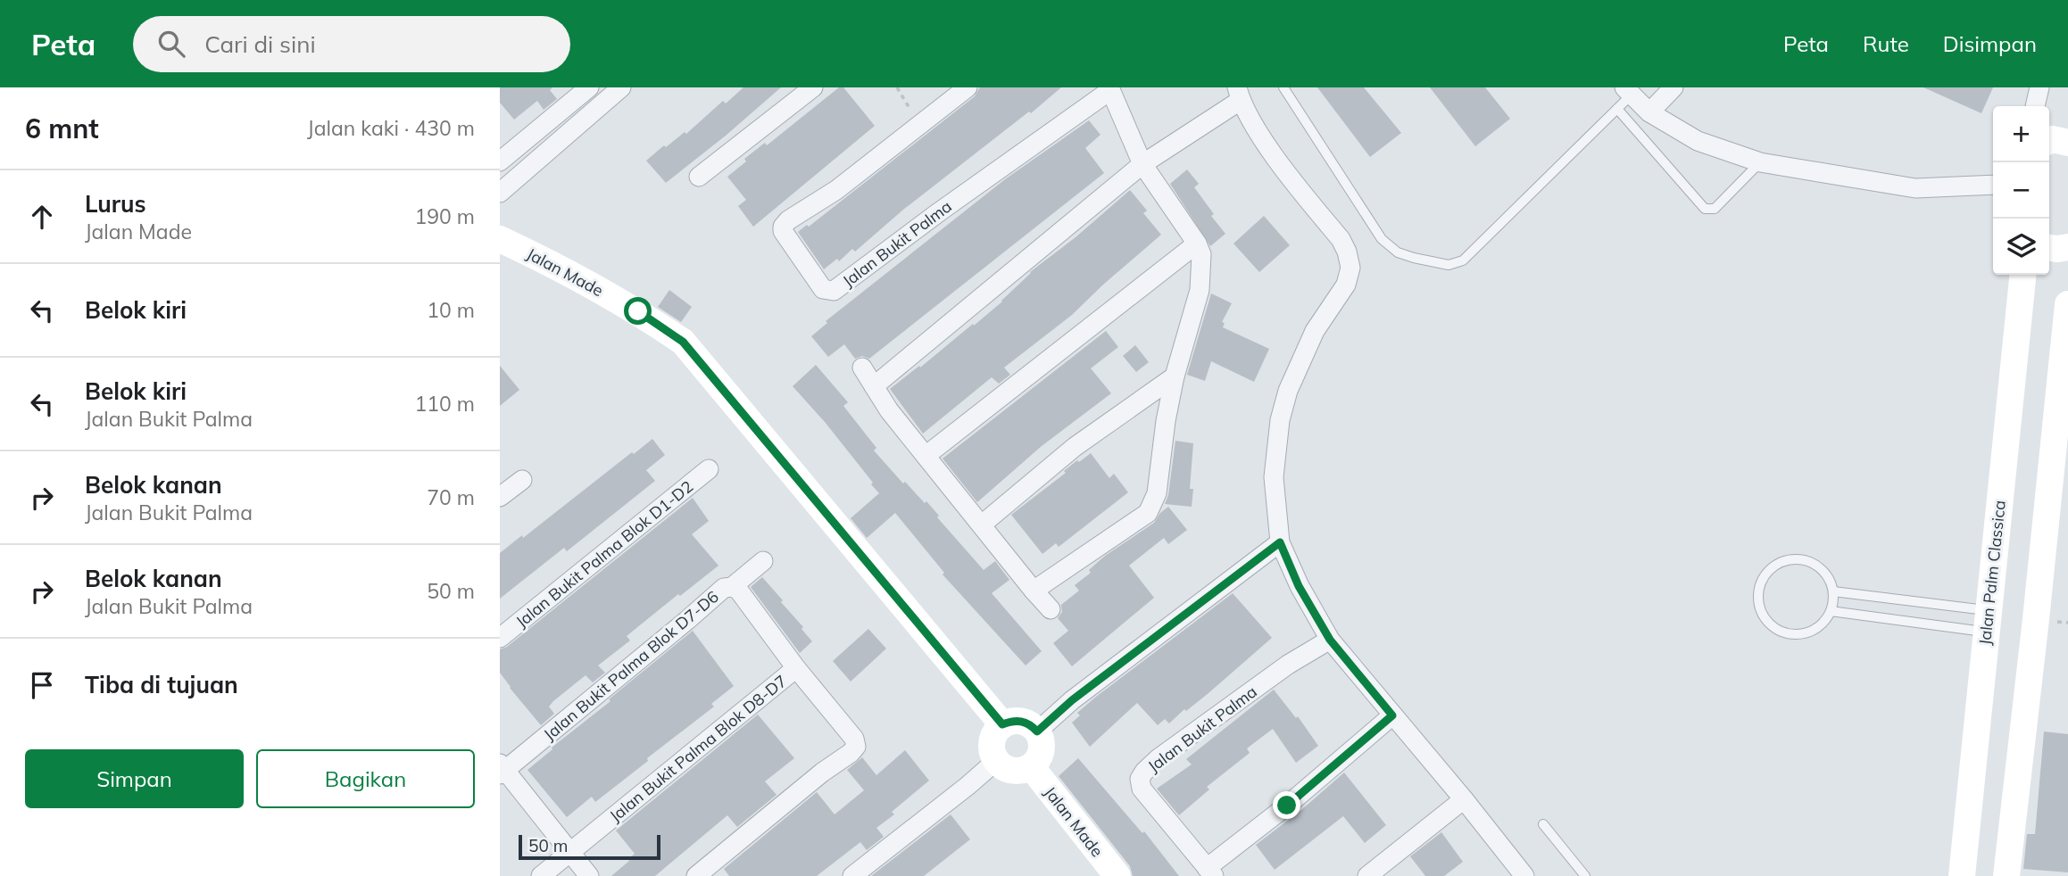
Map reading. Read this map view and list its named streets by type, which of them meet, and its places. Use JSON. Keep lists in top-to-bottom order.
{
  "streets": {
    "street": [
      "Jalan Bukit Palma",
      "Jalan Made",
      "Jalan Bukit Palma Blok D1-D2",
      "Jalan Palm Classica",
      "Jalan Bukit Palma Blok D7-D6",
      "Jalan Bukit Palma Blok D8-D7"
    ]
  },
  "scale_bar": "50 m",
  "page": {
    "header": "Peta",
    "search": "Cari di sini",
    "nav": ["Peta", "Rute", "Disimpan"],
    "heading": ["6 mnt", "Jalan kaki · 430 m"],
    "map_buttons": ["+", "−"],
    "list": [
      ["Lurus", "Jalan Made", "190 m"],
      ["Belok kiri", "10 m"],
      ["Belok kiri", "Jalan Bukit Palma", "110 m"],
      ["Belok kanan", "Jalan Bukit Palma", "70 m"],
      ["Belok kanan", "Jalan Bukit Palma", "50 m"],
      "Tiba di tujuan"
    ],
    "buttons": ["Simpan", "Bagikan"],
    "scale": "50 m"
  }
}
